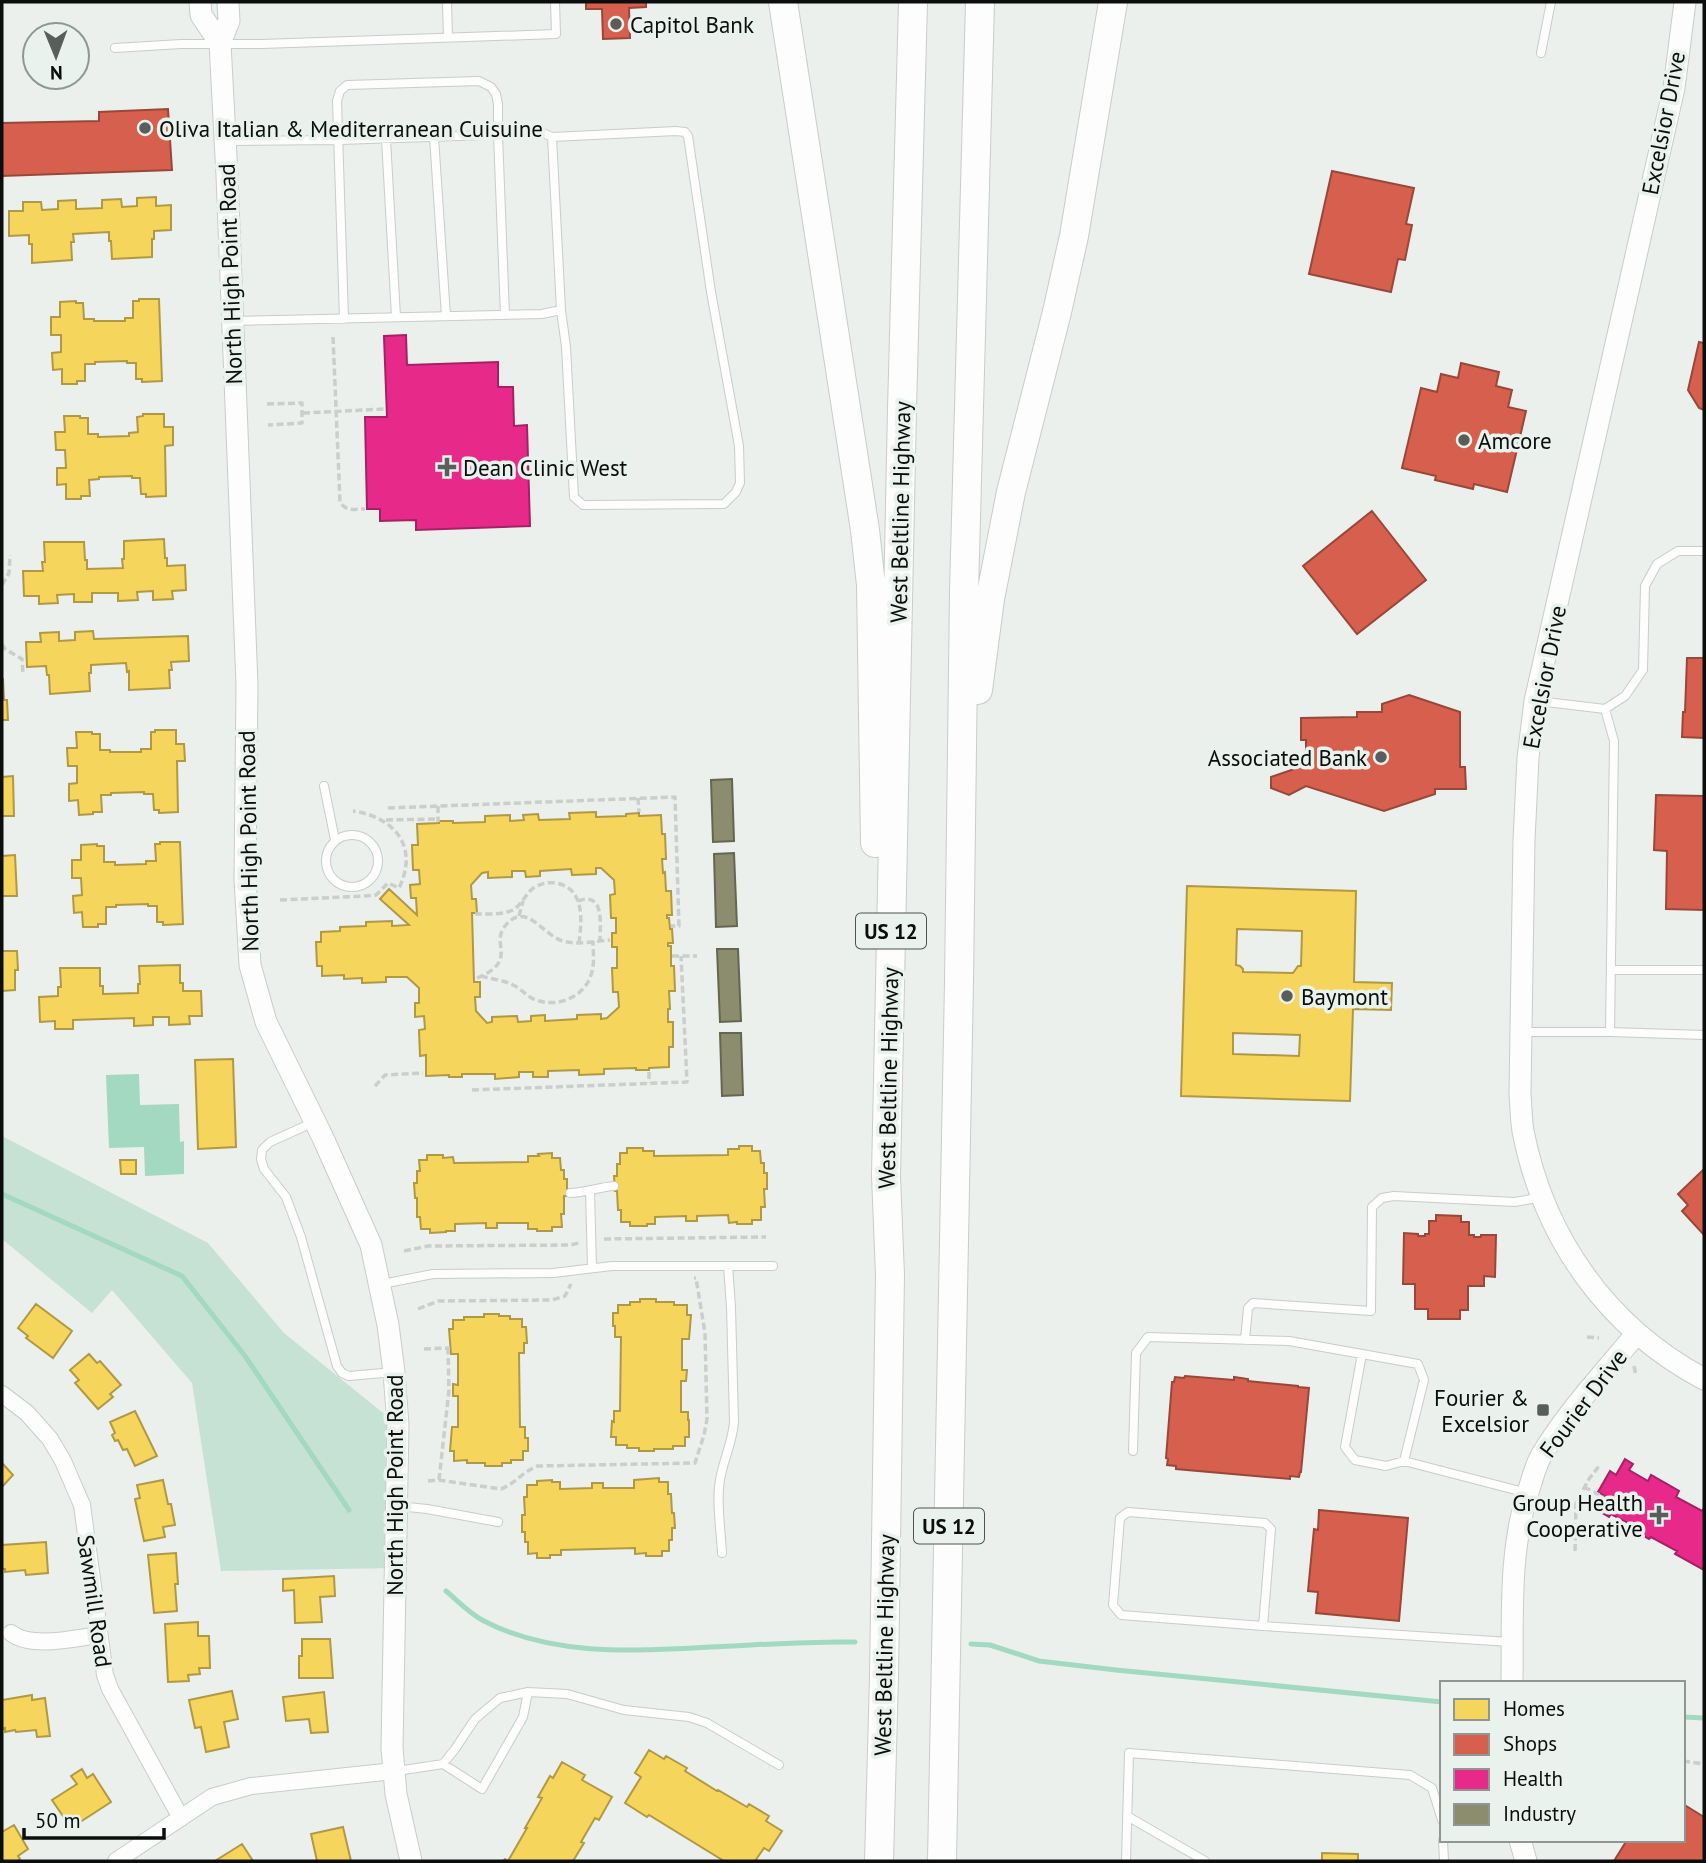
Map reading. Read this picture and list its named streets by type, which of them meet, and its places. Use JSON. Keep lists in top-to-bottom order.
{
  "streets": {
    "highway": ["West Beltline Highway", "US 12"],
    "street": [
      "Excelsior Drive",
      "North High Point Road",
      "Fourier Drive",
      "Sawmill Road"
    ]
  },
  "crossings": [
    ["Excelsior Drive", "Fourier Drive"]
  ],
  "places": {
    "other": [
      "Capitol Bank",
      "Oliva Italian & Mediterranean Cuisuine",
      "Amcore",
      "Associated Bank",
      "Baymont"
    ],
    "health": ["Dean Clinic West", "Group Health Cooperative"],
    "transit": ["Fourier & Excelsior"]
  },
  "legend": [
    "Homes",
    "Shops",
    "Health",
    "Industry"
  ],
  "scale_bar": "50 m",
  "north": "bottom"
}
